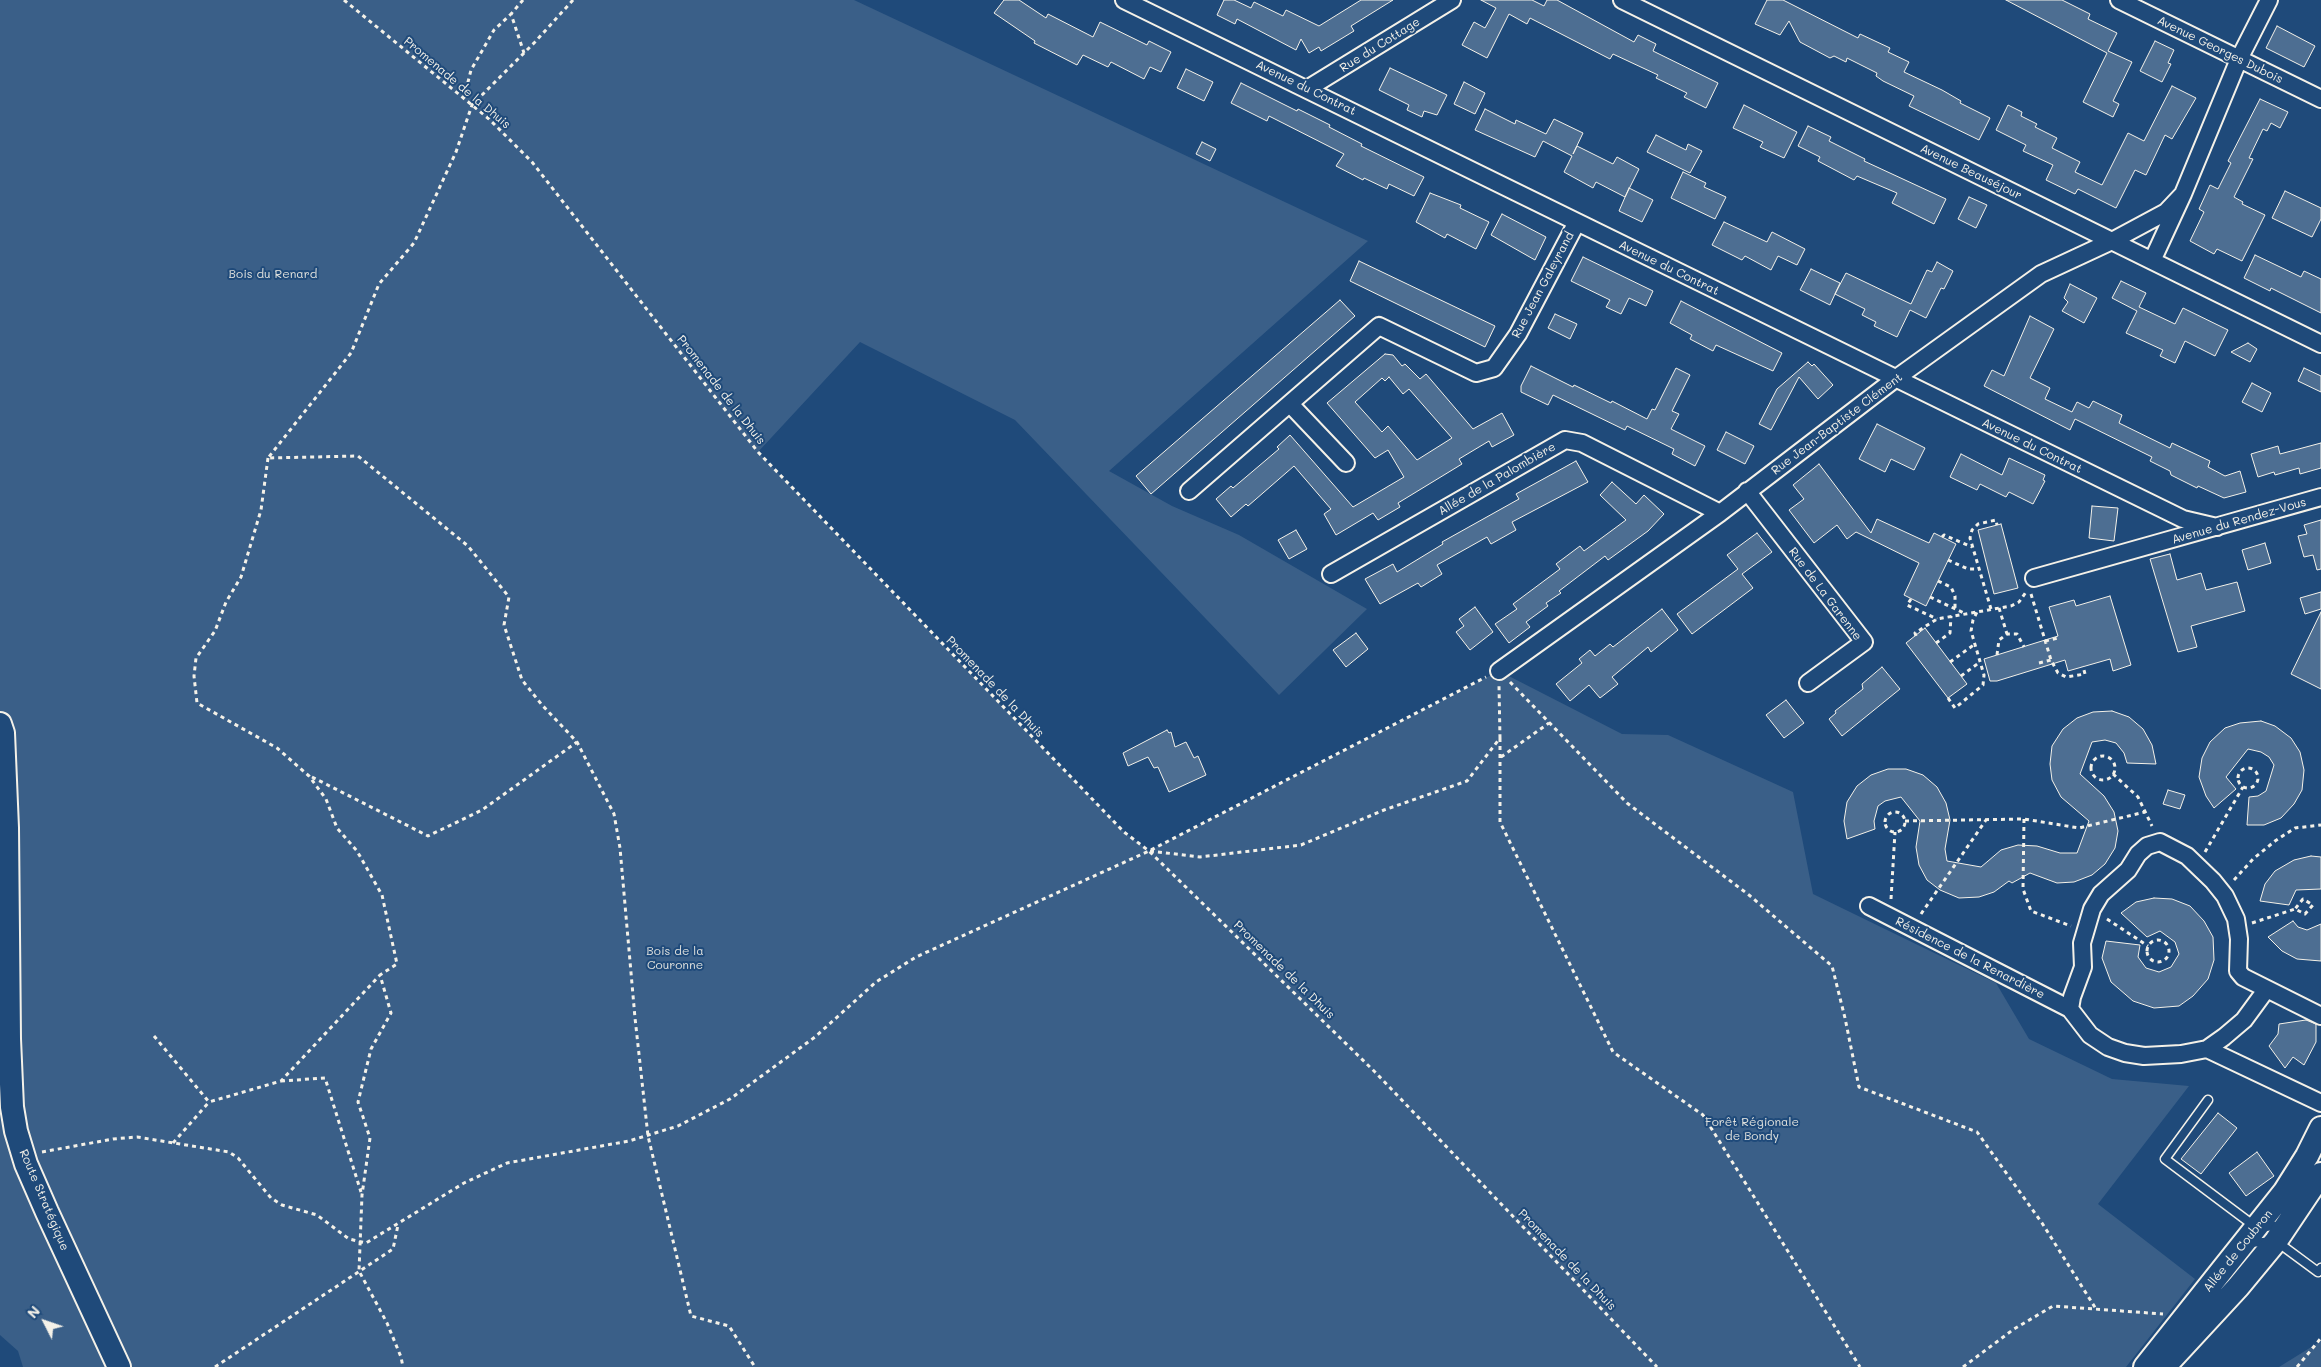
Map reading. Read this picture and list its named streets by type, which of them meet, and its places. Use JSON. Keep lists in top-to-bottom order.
{
  "streets": {
    "street": [
      "Rue du Cottage",
      "Avenue Georges Dubois",
      "Avenue du Contrat",
      "Avenue Beauséjour",
      "Rue Jean Galeyrand",
      "Rue Jean-Baptiste Clément",
      "Allée de la Palombière",
      "Avenue du Rendez-Vous",
      "Rue de La Garenne",
      "Résidence de la Renardière",
      "Route Stratégique",
      "Allée de Coubron"
    ],
    "path": ["Promenade de la Dhuis"]
  },
  "crossings": [
    ["Rue du Cottage", "Avenue du Contrat"],
    ["Avenue Georges Dubois", "Rue Jean-Baptiste Clément"],
    ["Avenue du Contrat", "Rue Jean Galeyrand"],
    ["Avenue du Contrat", "Rue Jean-Baptiste Clément"],
    ["Avenue du Contrat", "Avenue du Rendez-Vous"],
    ["Avenue Beauséjour", "Rue Jean-Baptiste Clément"],
    ["Rue Jean-Baptiste Clément", "Allée de la Palombière"],
    ["Rue Jean-Baptiste Clément", "Rue de La Garenne"]
  ],
  "parks": ["Bois du Renard", "Bois de la Couronne", "Forêt Régionale de Bondy"],
  "north": "top left"
}
